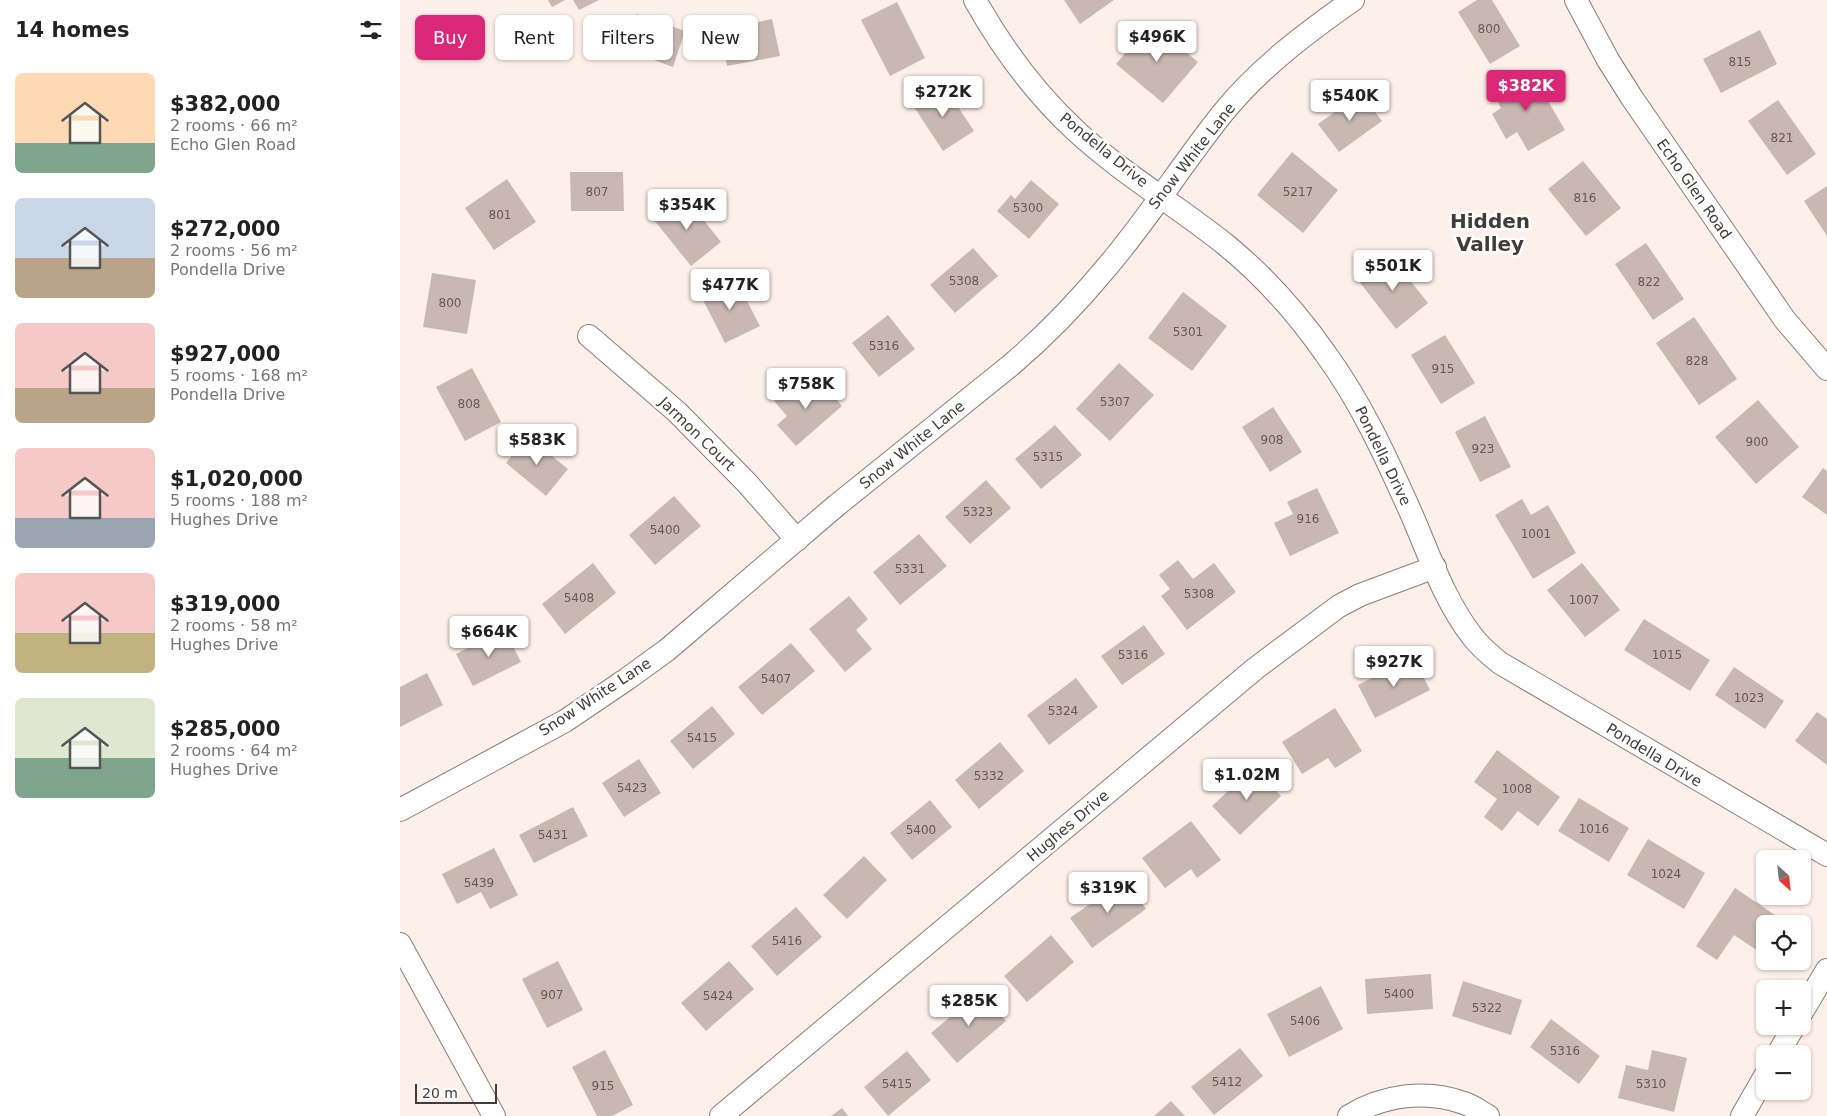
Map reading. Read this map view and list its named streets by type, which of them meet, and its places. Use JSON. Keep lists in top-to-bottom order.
{
  "streets": {
    "street": [
      "Pondella Drive",
      "Snow White Lane",
      "Echo Glen Road",
      "Jarmon Court",
      "Hughes Drive"
    ]
  },
  "crossings": [
    ["Pondella Drive", "Snow White Lane"],
    ["Pondella Drive", "Hughes Drive"],
    ["Snow White Lane", "Jarmon Court"]
  ],
  "districts": ["Hidden Valley"],
  "house_numbers": [
    "800",
    "815",
    "821",
    "807",
    "5217",
    "816",
    "5300",
    "801",
    "5308",
    "822",
    "800",
    "5301",
    "5316",
    "828",
    "915",
    "5307",
    "808",
    "908",
    "900",
    "923",
    "5315",
    "5323",
    "916",
    "5400",
    "1001",
    "5331",
    "5308",
    "5408",
    "1007",
    "5316",
    "1015",
    "5407",
    "1023",
    "5324",
    "5415",
    "5332",
    "5423",
    "1008",
    "1016",
    "5400",
    "5431",
    "1024",
    "5439",
    "5416",
    "5400",
    "907",
    "5424",
    "5322",
    "5406",
    "5316",
    "5412",
    "5415",
    "5310",
    "915"
  ],
  "scale_bar": "20 m",
  "north": "bottom right",
  "page": {
    "heading": "14 homes",
    "chip": [
      "Buy",
      "Rent",
      "Filters",
      "New"
    ],
    "price": [
      "$496K",
      "$382K",
      "$272K",
      "$540K",
      "$354K",
      "$501K",
      "$477K",
      "$758K",
      "$583K",
      "$664K",
      "$927K",
      "$1.02M",
      "$319K",
      "$285K"
    ],
    "list": [
      {
        "name": "$382,000",
        "note": "2 rooms · 66 m² · Echo Glen Road"
      },
      {
        "name": "$272,000",
        "note": "2 rooms · 56 m² · Pondella Drive"
      },
      {
        "name": "$927,000",
        "note": "5 rooms · 168 m² · Pondella Drive"
      },
      {
        "name": "$1,020,000",
        "note": "5 rooms · 188 m² · Hughes Drive"
      },
      {
        "name": "$319,000",
        "note": "2 rooms · 58 m² · Hughes Drive"
      },
      {
        "name": "$285,000",
        "note": "2 rooms · 64 m² · Hughes Drive"
      }
    ],
    "map_buttons": ["+", "−"],
    "scale": "20 m"
  }
}
